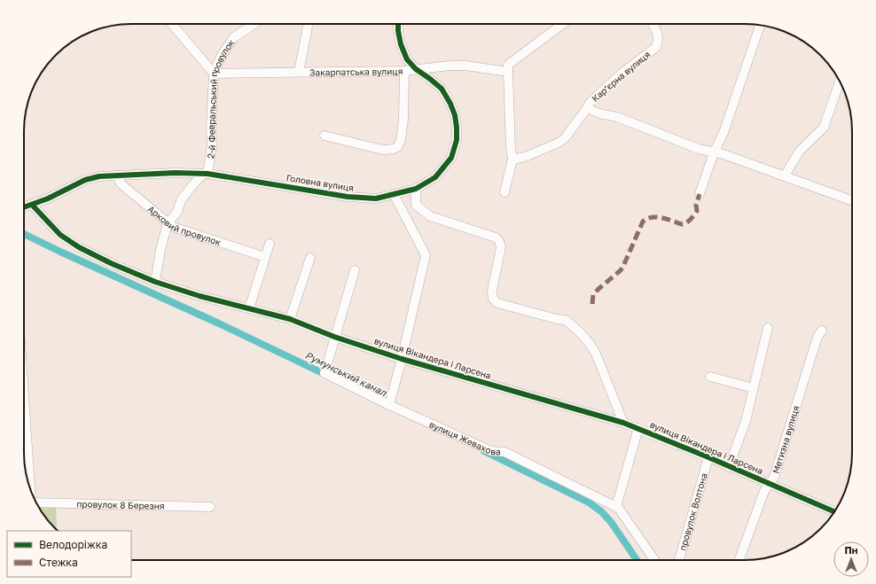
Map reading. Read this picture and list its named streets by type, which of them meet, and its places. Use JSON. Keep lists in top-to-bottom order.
{
  "streets": {
    "street": [
      "Закарпатська вулиця",
      "Карʼєрна вулиця",
      "2-й Февральський провулок",
      "Головна вулиця",
      "Арковий провулок",
      "вулиця Вікандера і Ларсена",
      "вулиця Жевахова",
      "Метизна вулиця",
      "провулок 8 Березня",
      "провулок Волтона"
    ]
  },
  "crossings": [
    ["Закарпатська вулиця", "2-й Февральський провулок"],
    ["Закарпатська вулиця", "Головна вулиця"],
    ["2-й Февральський провулок", "Головна вулиця"],
    ["Головна вулиця", "Арковий провулок"],
    ["Головна вулиця", "вулиця Вікандера і Ларсена"],
    ["вулиця Вікандера і Ларсена", "вулиця Жевахова"],
    ["вулиця Вікандера і Ларсена", "Метизна вулиця"],
    ["вулиця Вікандера і Ларсена", "провулок Волтона"]
  ],
  "water": ["Румунський канал"],
  "legend": ["Велодоріжка", "Стежка"],
  "north": "top"
}
